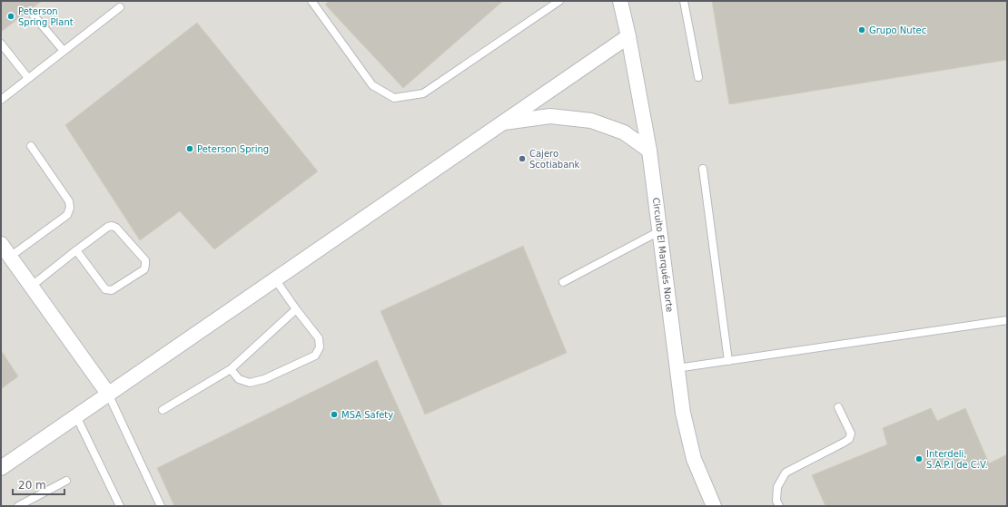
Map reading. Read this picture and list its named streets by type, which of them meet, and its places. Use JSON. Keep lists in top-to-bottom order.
{
  "streets": {
    "street": ["Circuito El Marqués Norte"]
  },
  "places": [
    "Peterson Spring Plant",
    "Grupo Nutec",
    "Peterson Spring",
    "Cajero Scotiabank",
    "MSA Safety",
    "Interdeli, S.A.P.I de C.V."
  ],
  "scale_bar": "20 m"
}
